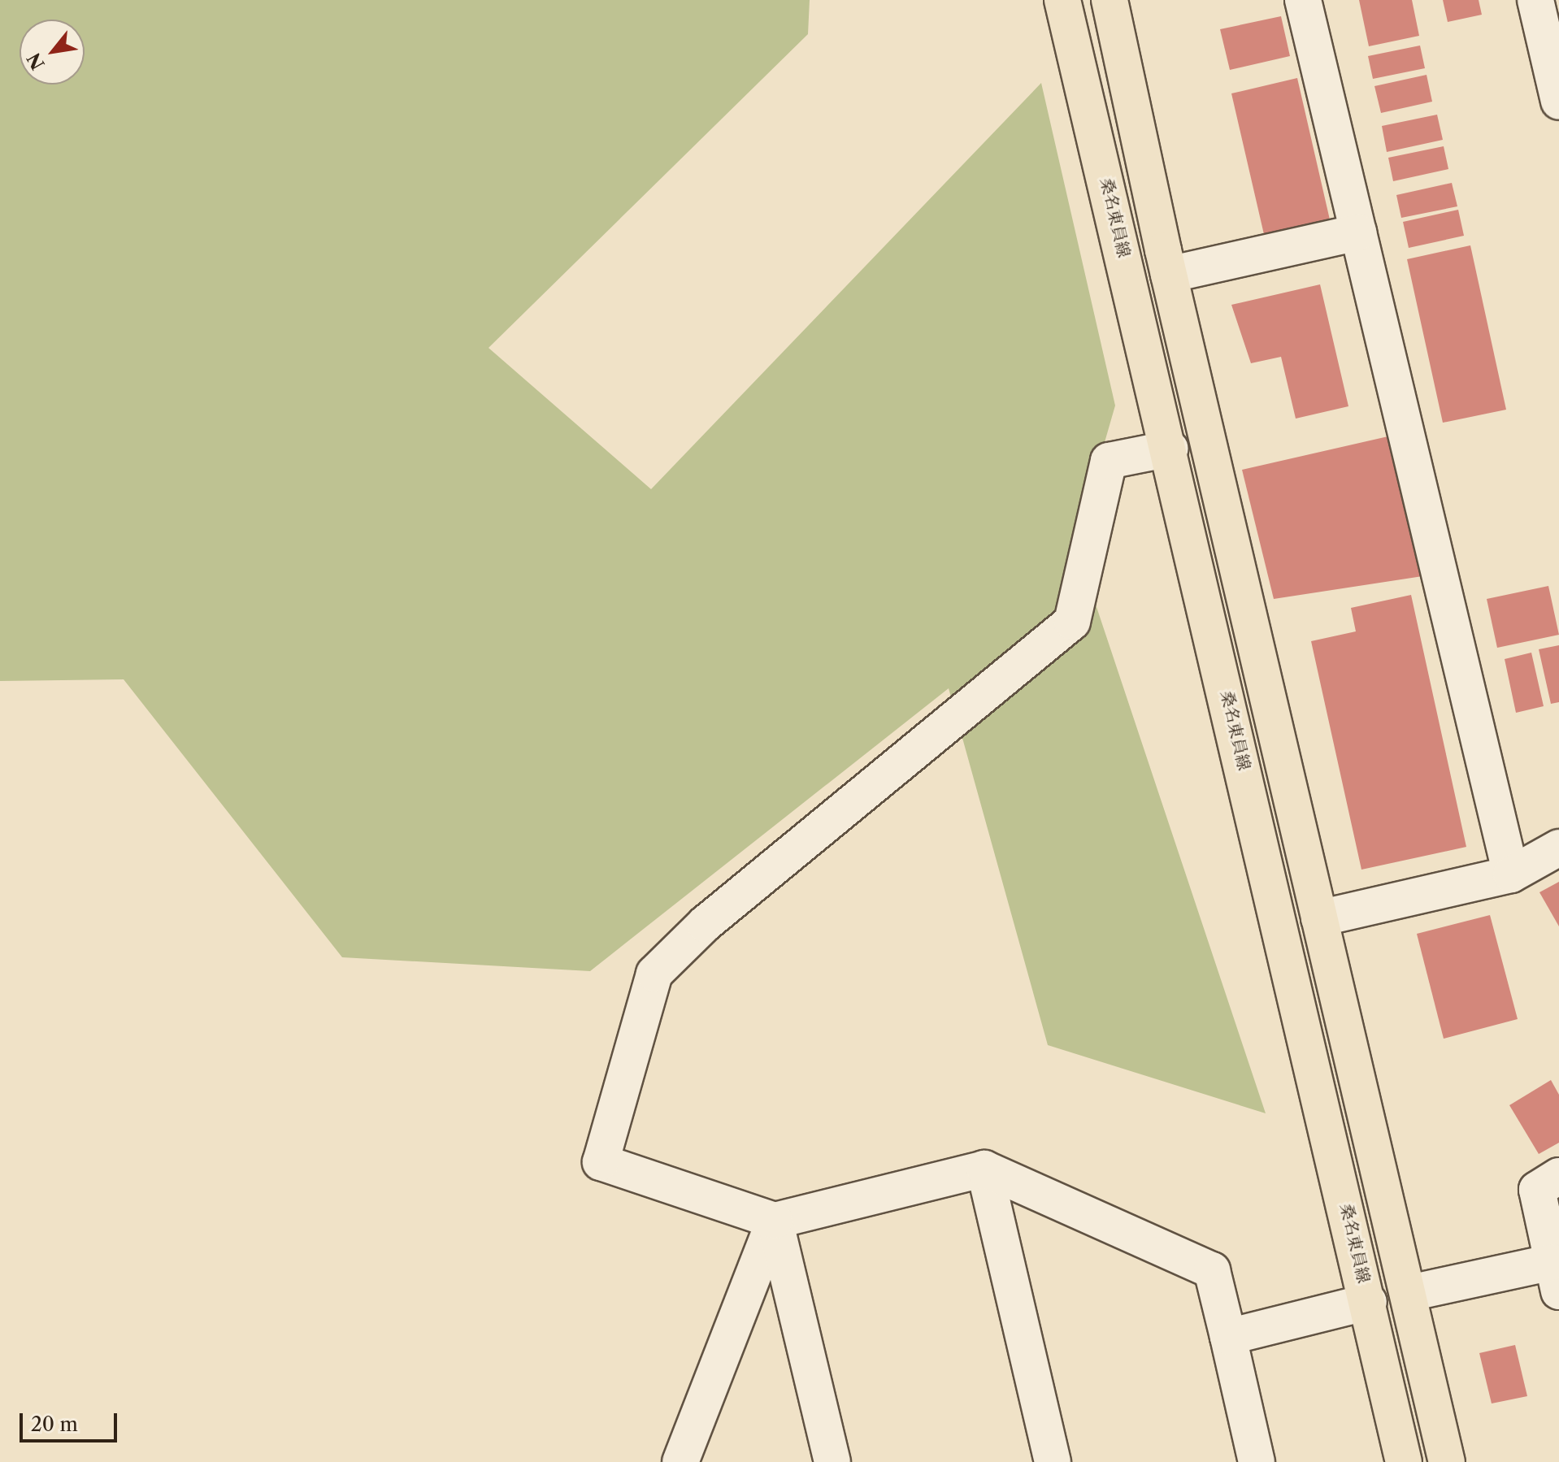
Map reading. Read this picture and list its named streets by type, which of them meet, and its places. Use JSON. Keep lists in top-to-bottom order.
{
  "streets": {
    "main road": ["桑名東員線"]
  },
  "scale_bar": "20 m",
  "north": "bottom left"
}
